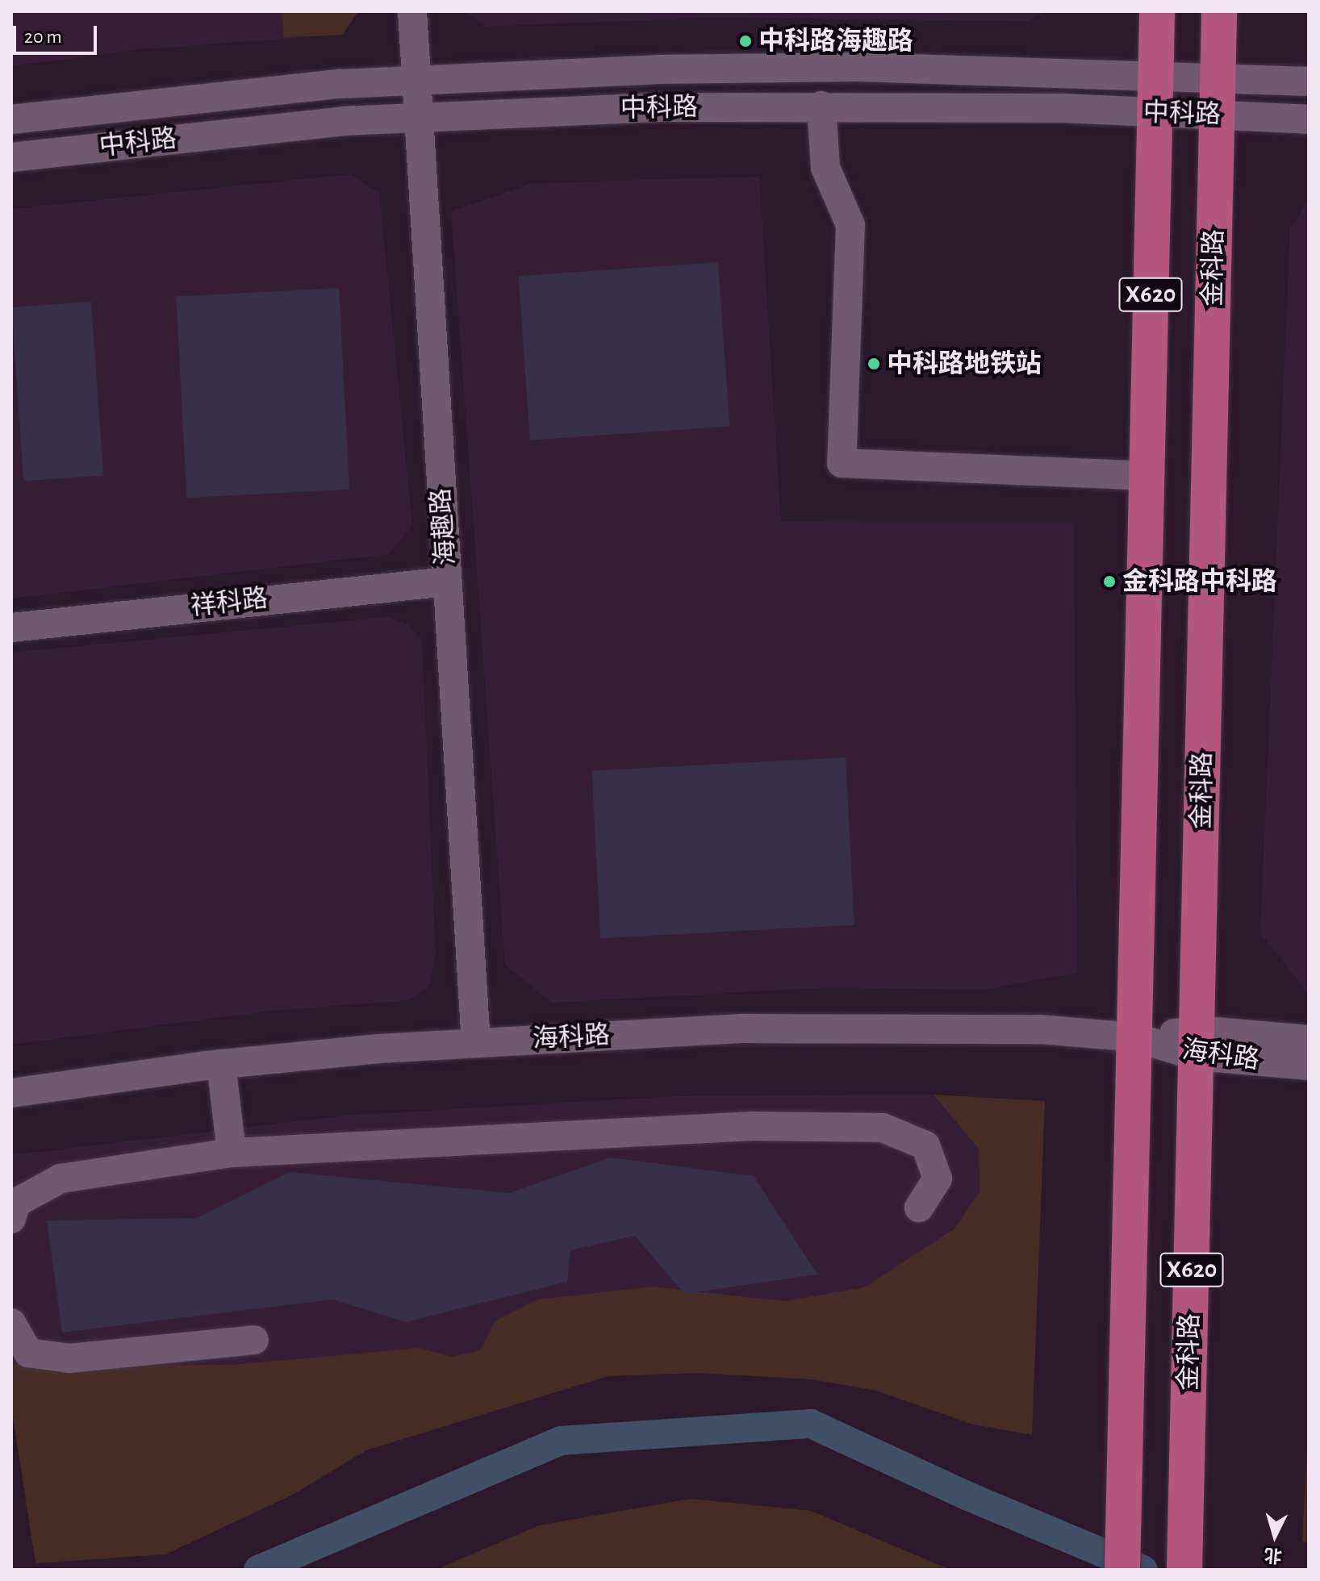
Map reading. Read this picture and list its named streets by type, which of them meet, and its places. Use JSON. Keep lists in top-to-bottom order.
{
  "streets": {
    "main road": ["金科路", "X620"],
    "street": [
      "中科路",
      "海趣路",
      "祥科路",
      "海科路"
    ]
  },
  "crossings": [
    ["中科路", "金科路"],
    ["中科路", "X620"],
    ["中科路", "海趣路"],
    ["金科路", "海科路"],
    ["X620", "海科路"],
    ["海趣路", "祥科路"],
    ["海趣路", "海科路"]
  ],
  "places": ["中科路海趣路", "中科路地铁站", "金科路中科路"],
  "scale_bar": "20 m",
  "north": "bottom"
}
